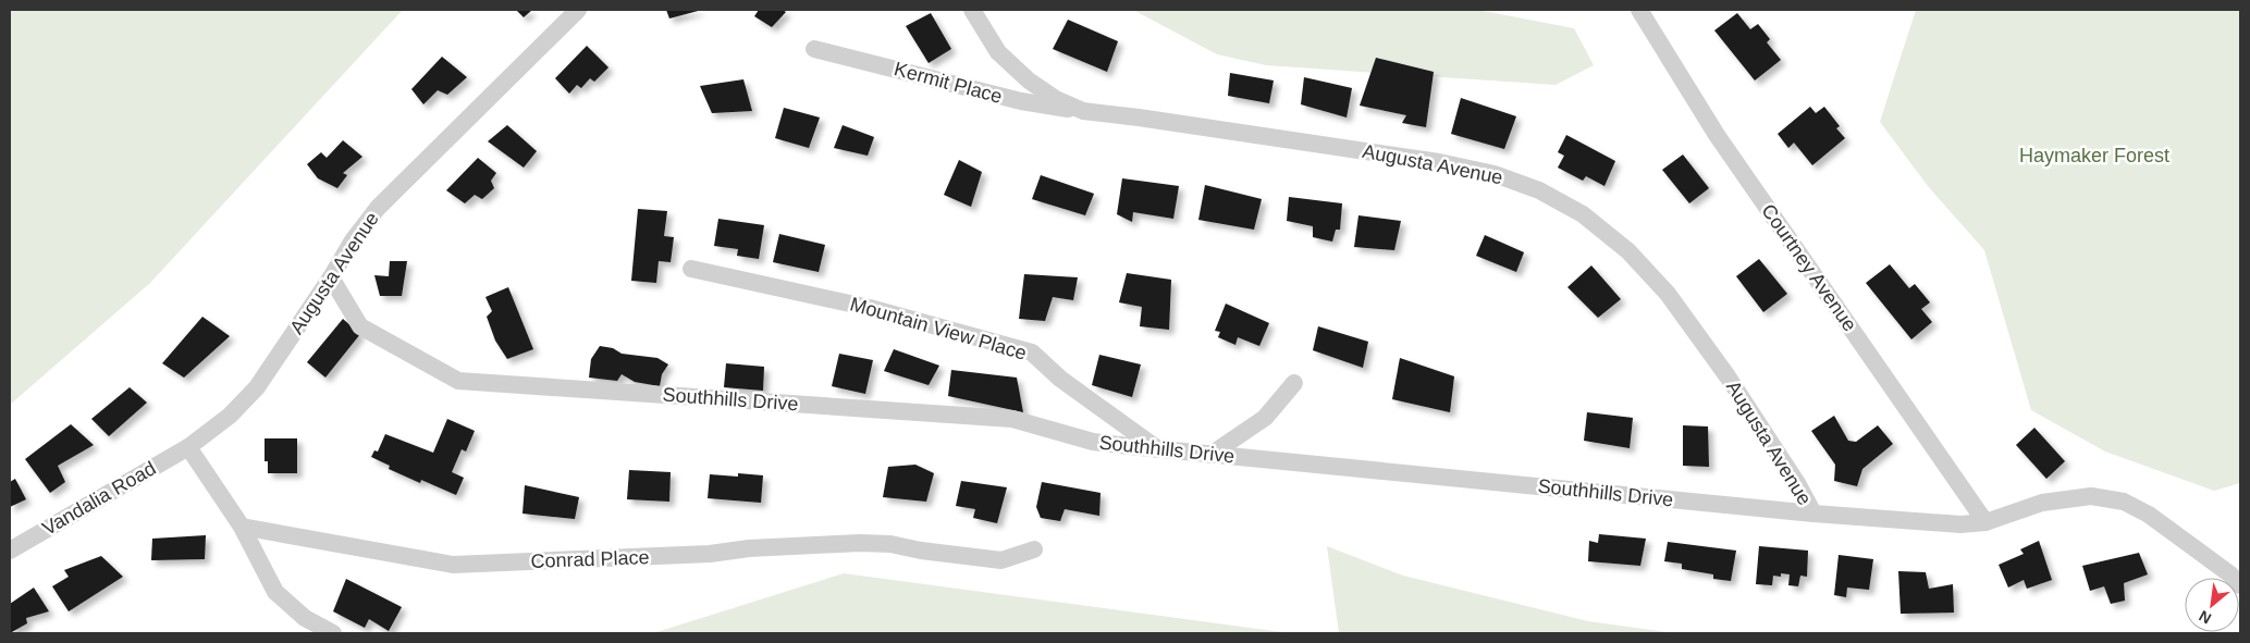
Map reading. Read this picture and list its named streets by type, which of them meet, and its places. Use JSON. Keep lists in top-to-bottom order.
{
  "streets": {
    "street": [
      "Kermit Place",
      "Augusta Avenue",
      "Courtney Avenue",
      "Mountain View Place",
      "Southhills Drive",
      "Vandalia Road",
      "Conrad Place"
    ]
  },
  "crossings": [
    ["Kermit Place", "Augusta Avenue"],
    ["Augusta Avenue", "Southhills Drive"],
    ["Augusta Avenue", "Vandalia Road"],
    ["Courtney Avenue", "Southhills Drive"],
    ["Mountain View Place", "Southhills Drive"]
  ],
  "parks": ["Haymaker Forest"],
  "north": "bottom left"
}
